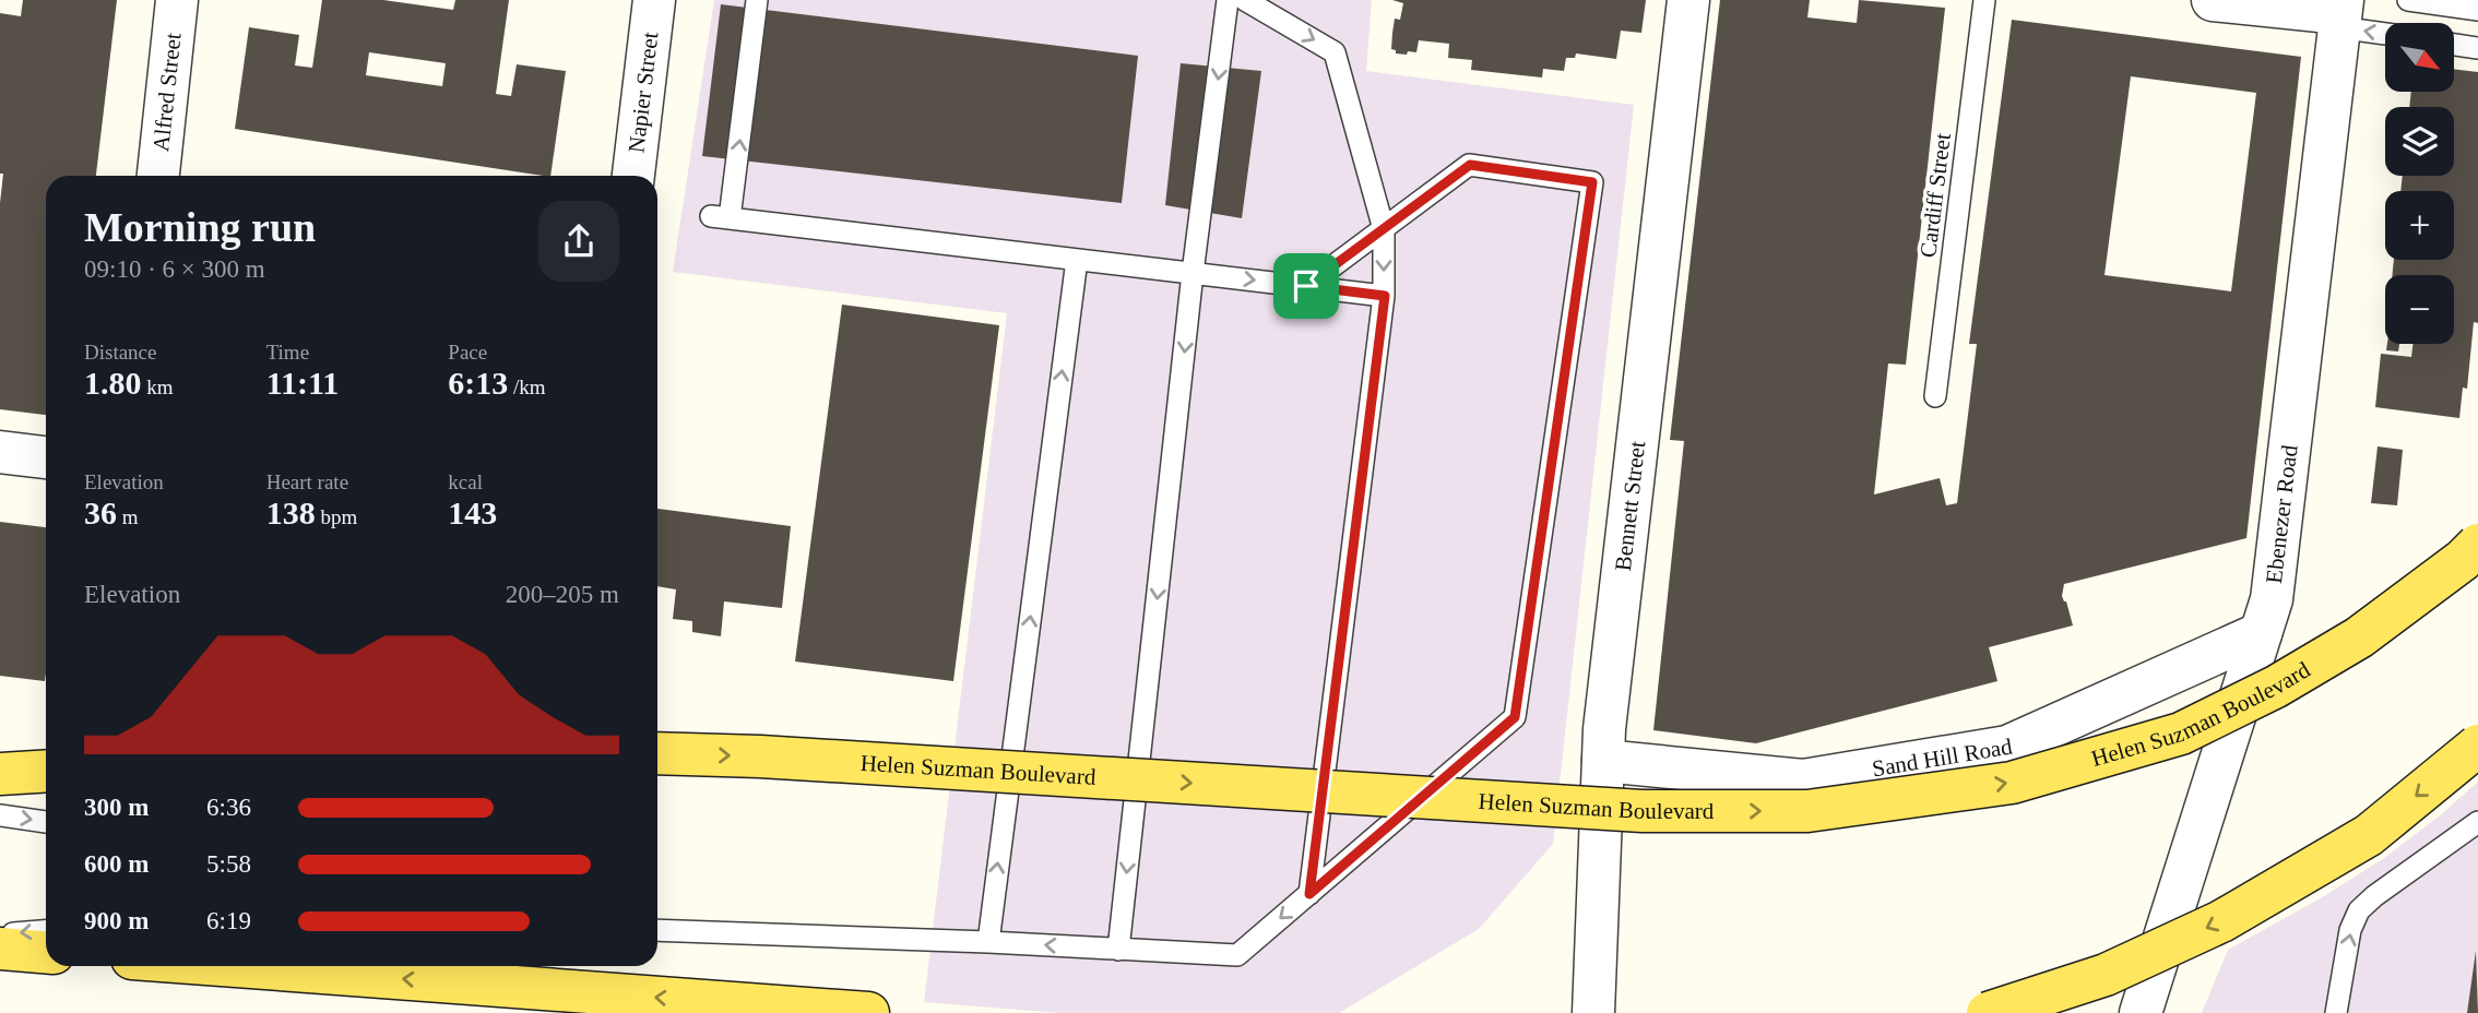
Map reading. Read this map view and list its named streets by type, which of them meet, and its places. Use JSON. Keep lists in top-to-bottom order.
{
  "streets": {
    "main road": ["Helen Suzman Boulevard"],
    "street": [
      "Alfred Street",
      "Napier Street",
      "Bennett Street",
      "Ebenezer Road",
      "Sand Hill Road"
    ],
    "lane": ["Cardiff Street"]
  },
  "crossings": [
    ["Bennett Street", "Sand Hill Road"],
    ["Ebenezer Road", "Sand Hill Road"]
  ],
  "north": "bottom right",
  "page": {
    "map_buttons": ["+", "−"],
    "heading": ["Morning run", "09:10 · 6 × 300 m"],
    "stats": [
      ["Distance", "1.80 km"],
      ["Time", "11:11"],
      ["Pace", "6:13 /km"],
      ["Elevation", "36 m"],
      ["Heart rate", "138 bpm"],
      ["kcal", "143"]
    ],
    "chart": ["Elevation", "200–205 m"],
    "list": [
      {
        "name": "300 m",
        "note": "6:36"
      },
      {
        "name": "600 m",
        "note": "5:58"
      },
      {
        "name": "900 m",
        "note": "6:19"
      }
    ]
  }
}
